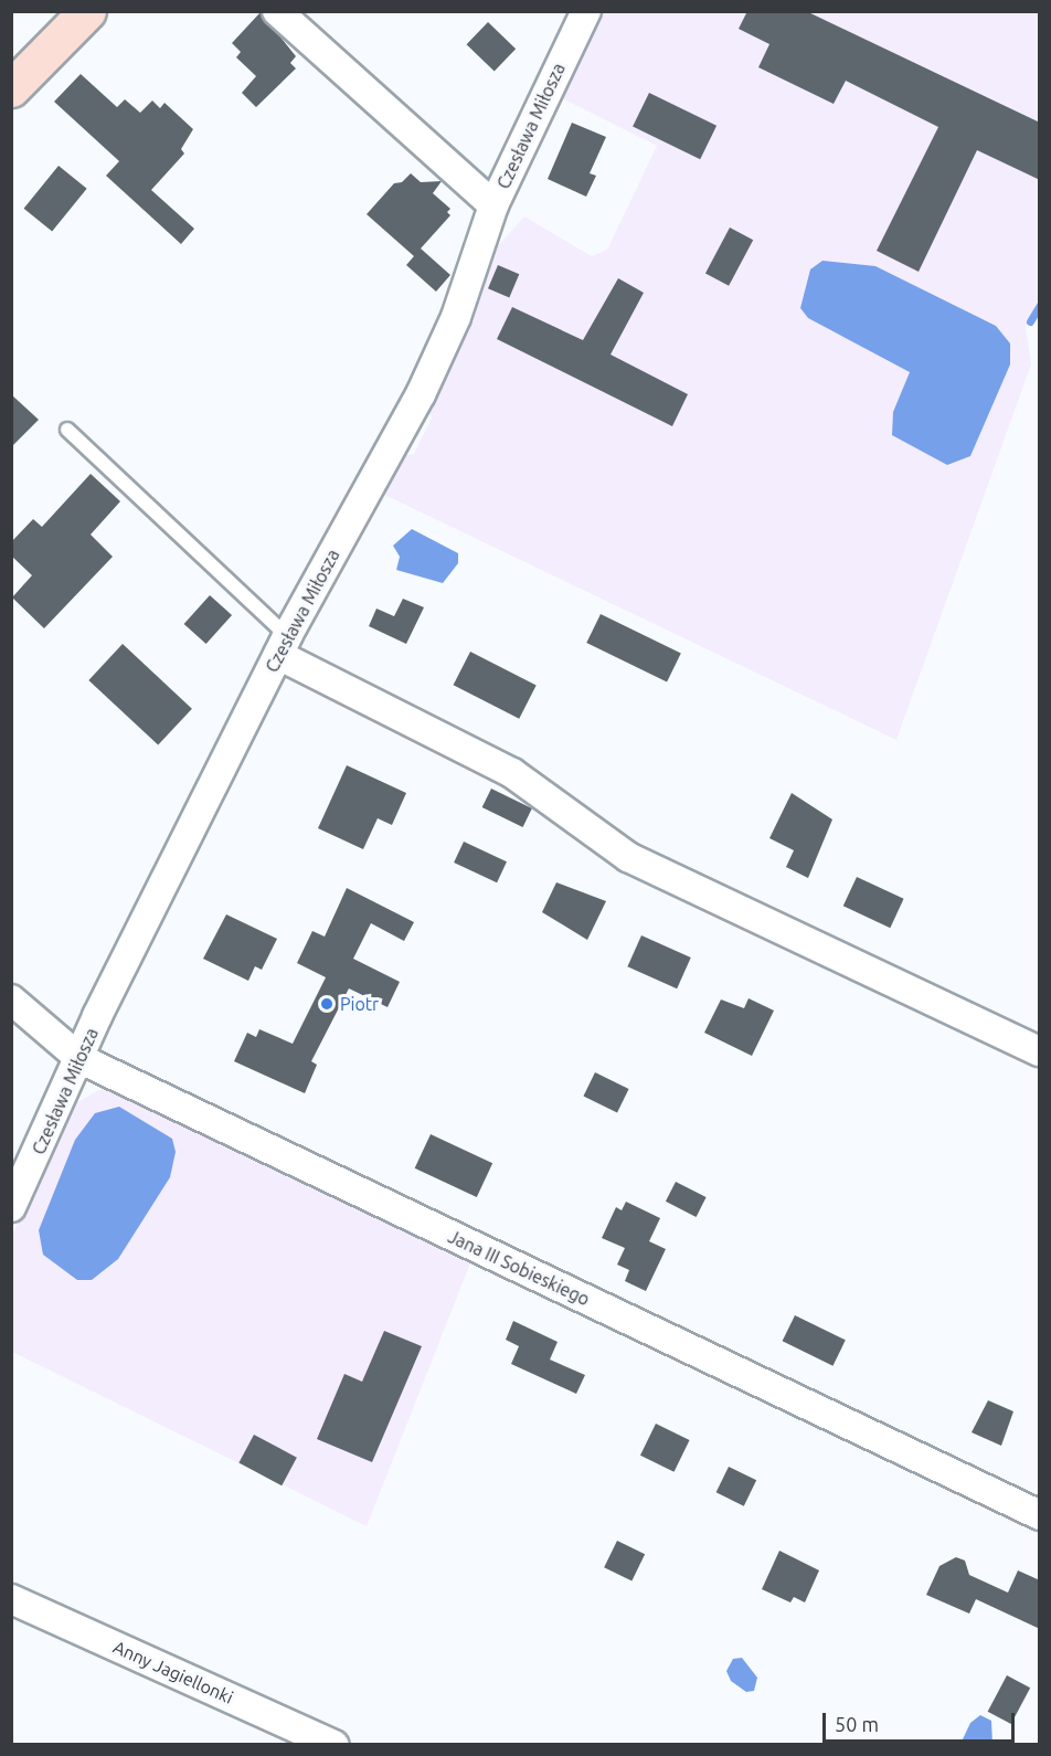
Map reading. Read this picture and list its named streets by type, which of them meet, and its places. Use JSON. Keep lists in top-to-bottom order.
{
  "streets": {
    "street": ["Czesława Miłosza", "Jana III Sobieskiego", "Anny Jagiellonki"]
  },
  "crossings": [
    ["Czesława Miłosza", "Jana III Sobieskiego"]
  ],
  "places": ["Piotr"],
  "scale_bar": "50 m"
}
